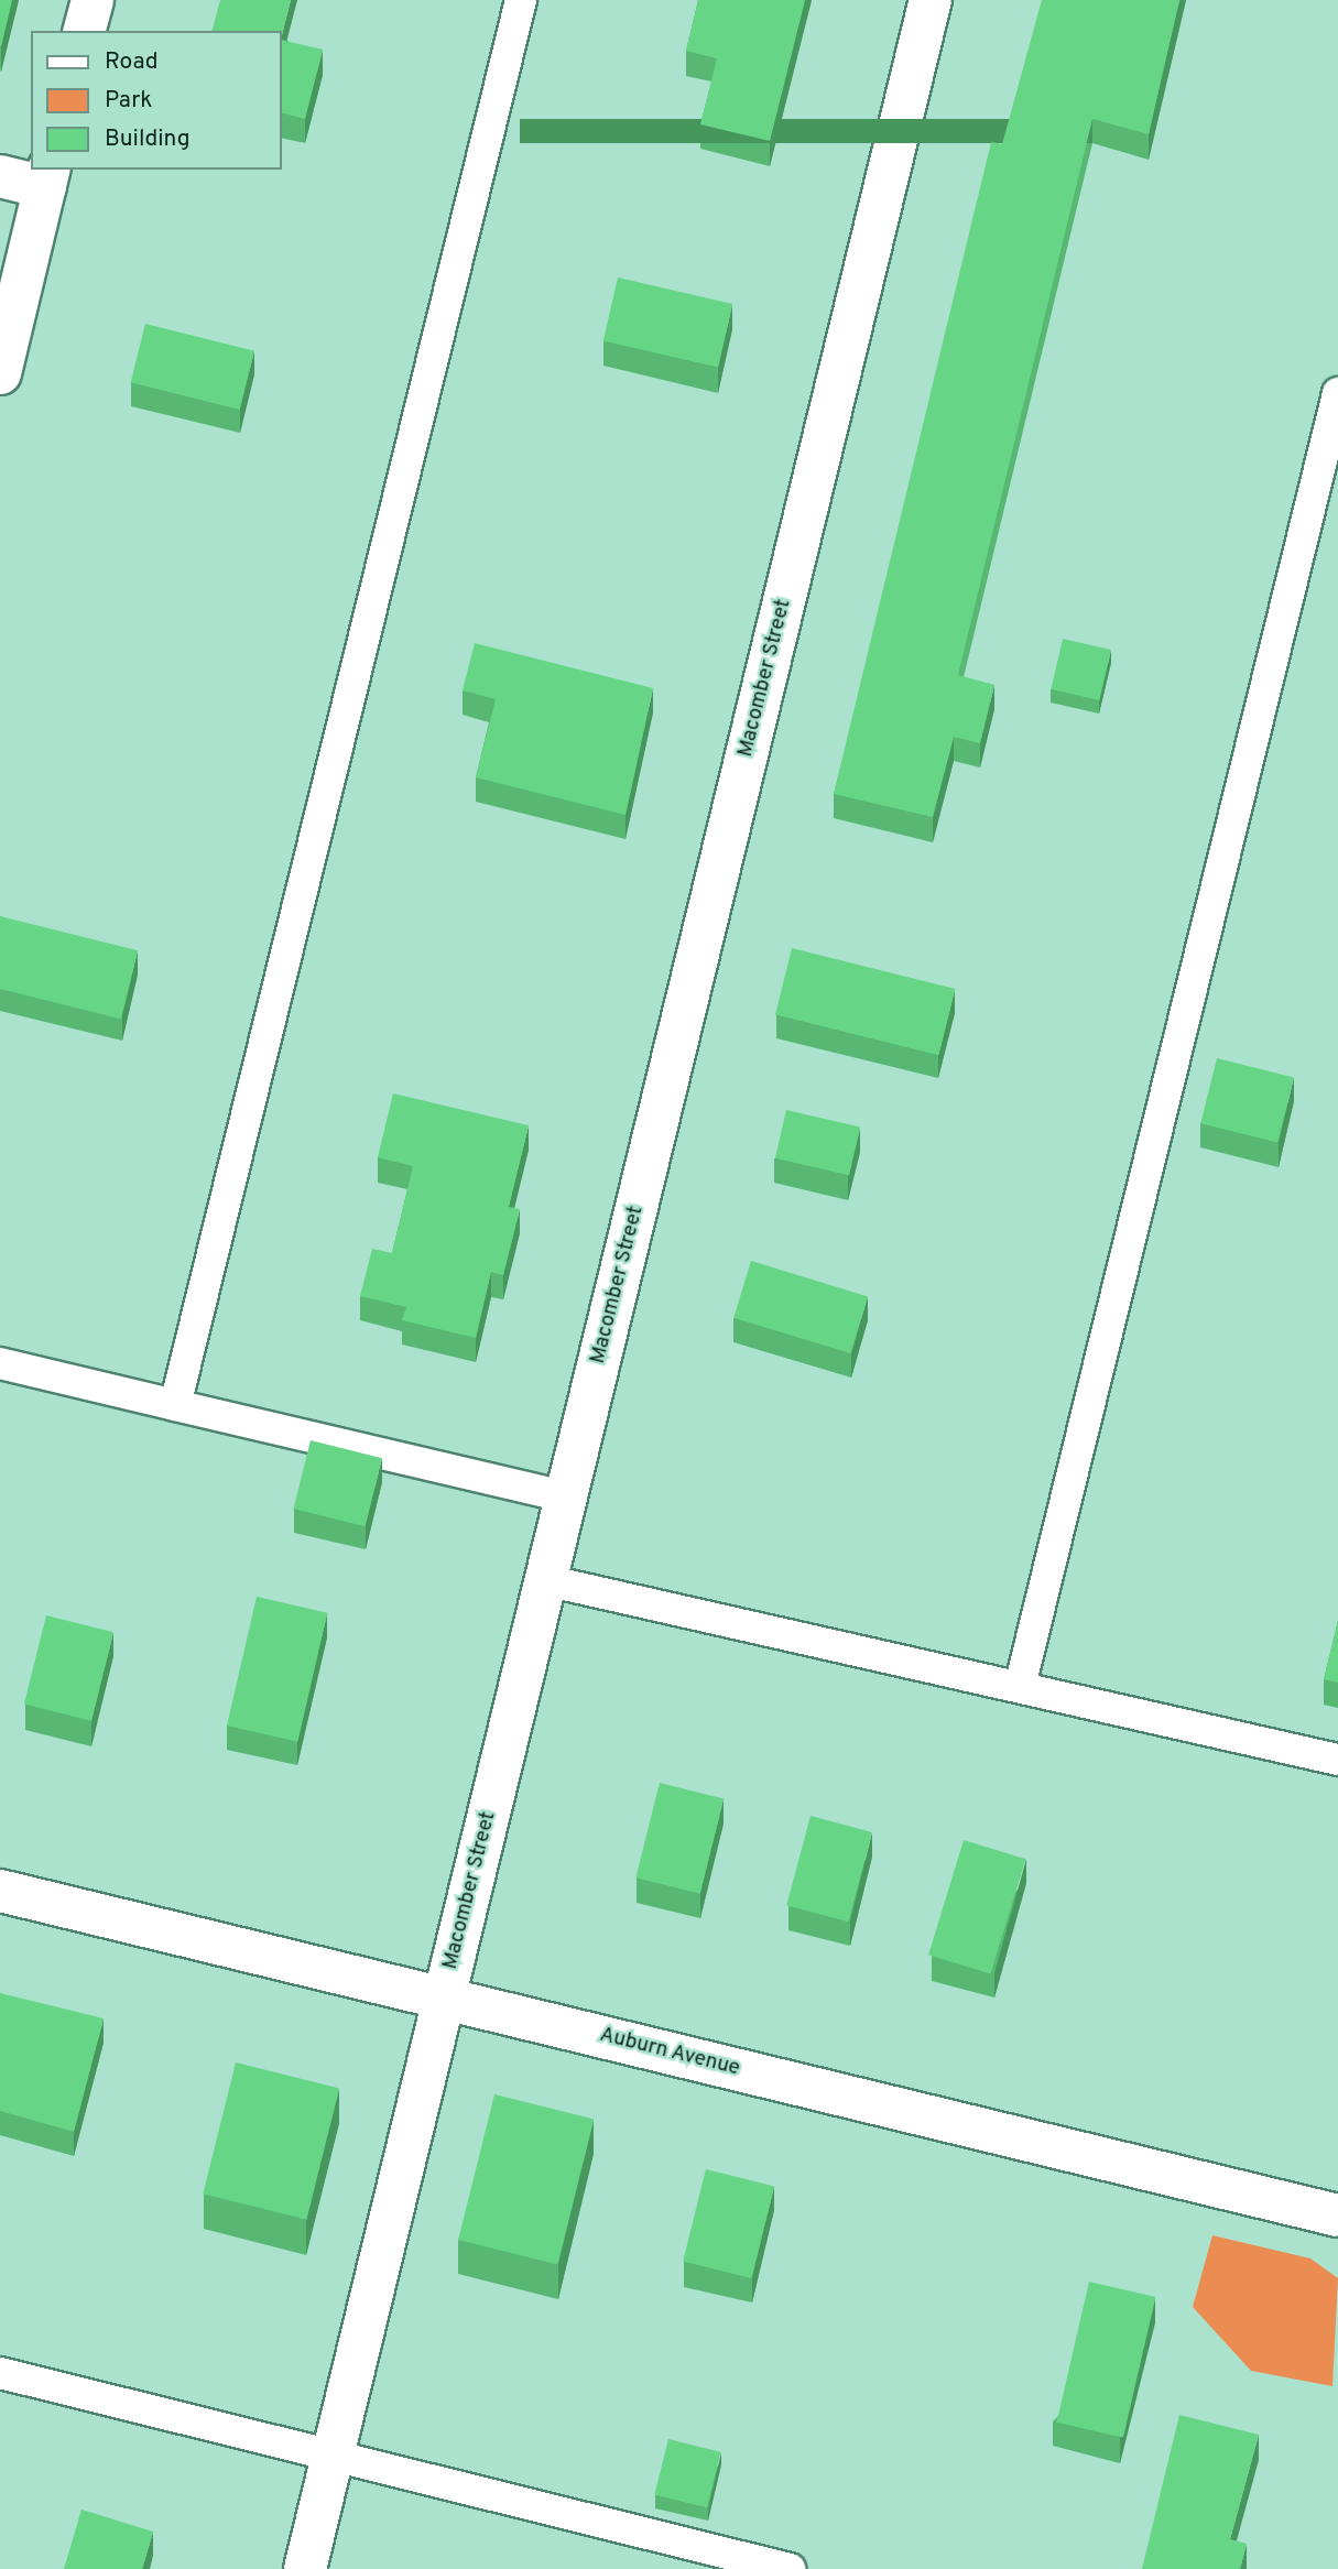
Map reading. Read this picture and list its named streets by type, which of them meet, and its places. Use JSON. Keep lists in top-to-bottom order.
{
  "streets": {
    "street": ["Macomber Street", "Auburn Avenue"]
  },
  "crossings": [
    ["Macomber Street", "Auburn Avenue"]
  ],
  "legend": ["Road", "Park", "Building"]
}
